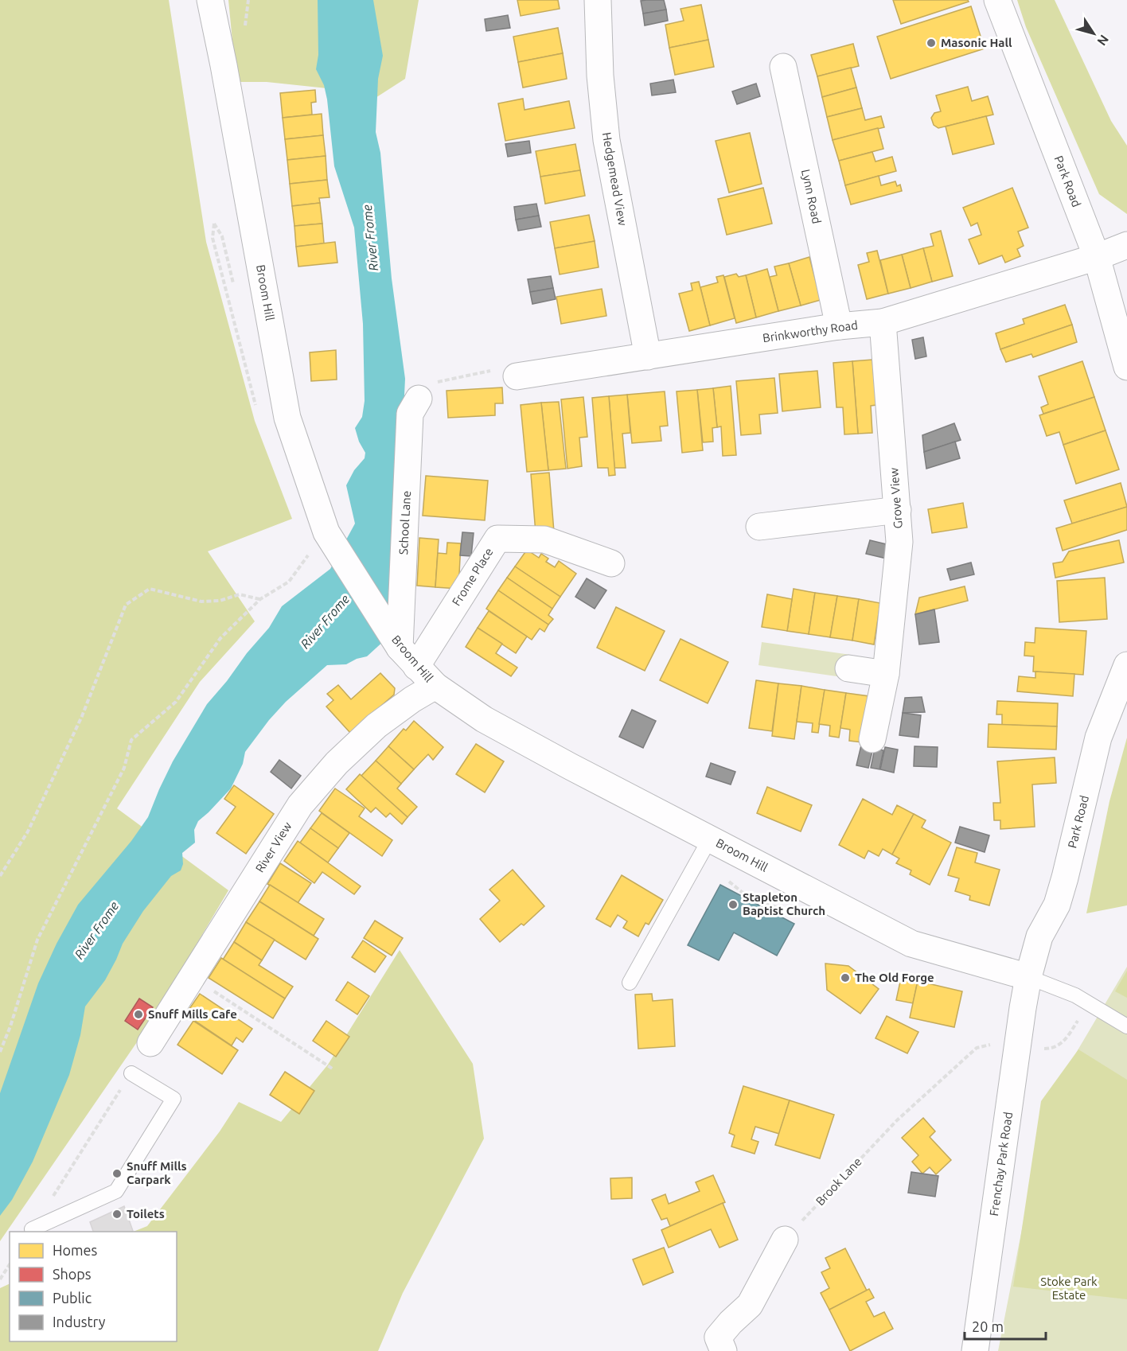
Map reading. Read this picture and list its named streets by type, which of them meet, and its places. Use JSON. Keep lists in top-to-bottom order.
{
  "streets": {
    "street": [
      "Hedgemead View",
      "Park Road",
      "Lynn Road",
      "Broom Hill",
      "Brinkworthy Road",
      "Grove View",
      "School Lane",
      "Frome Place",
      "River View",
      "Frenchay Park Road"
    ],
    "path": ["Brook Lane"]
  },
  "crossings": [
    ["Hedgemead View", "Brinkworthy Road"],
    ["Park Road", "Broom Hill"],
    ["Park Road", "Brinkworthy Road"],
    ["Park Road", "Frenchay Park Road"],
    ["Lynn Road", "Brinkworthy Road"],
    ["Broom Hill", "School Lane"],
    ["Broom Hill", "Frome Place"],
    ["Broom Hill", "River View"],
    ["Broom Hill", "Frenchay Park Road"],
    ["Brinkworthy Road", "Grove View"],
    ["School Lane", "Frome Place"]
  ],
  "water": ["River Frome"],
  "parks": ["Stoke Park Estate"],
  "places": [
    "Masonic Hall",
    "Stapleton Baptist Church",
    "The Old Forge",
    "Snuff Mills Cafe",
    "Snuff Mills Carpark",
    "Toilets"
  ],
  "legend": [
    "Homes",
    "Shops",
    "Public",
    "Industry"
  ],
  "scale_bar": "20 m",
  "north": "bottom right"
}
